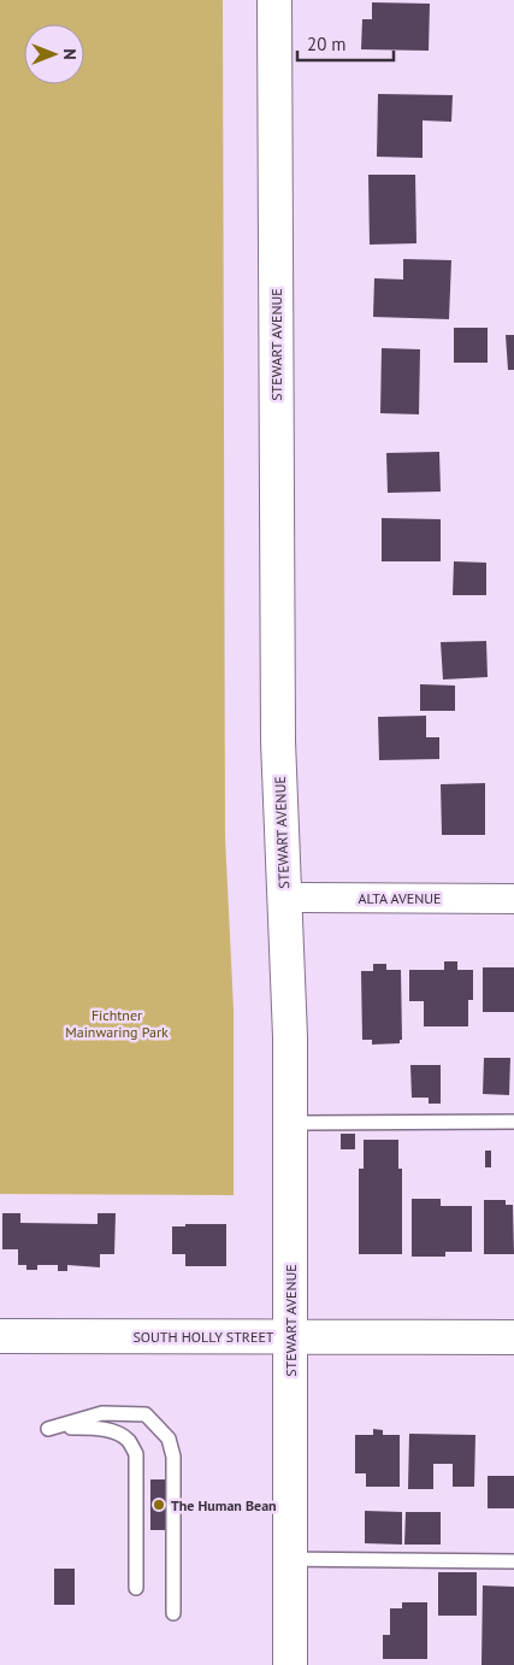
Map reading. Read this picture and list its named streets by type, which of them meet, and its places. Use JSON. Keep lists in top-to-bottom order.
{
  "streets": {
    "main road": ["STEWART AVENUE", "SOUTH HOLLY STREET"],
    "street": ["ALTA AVENUE"]
  },
  "crossings": [
    ["STEWART AVENUE", "ALTA AVENUE"],
    ["STEWART AVENUE", "SOUTH HOLLY STREET"]
  ],
  "parks": ["Fichtner Mainwaring Park"],
  "places": ["The Human Bean"],
  "scale_bar": "20 m",
  "north": "right"
}
